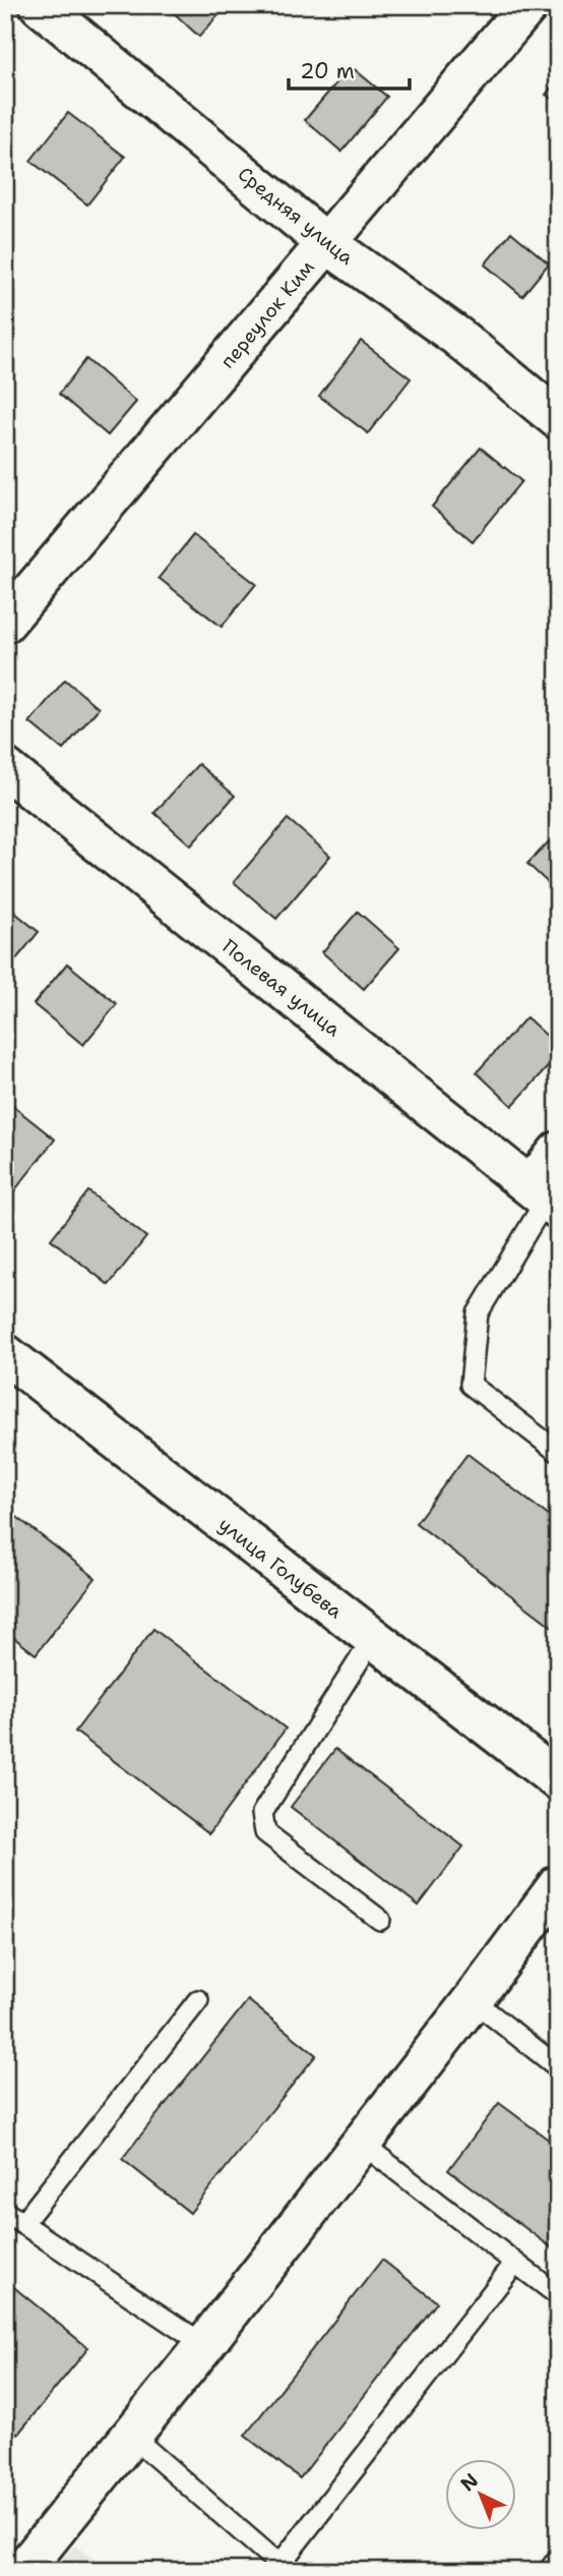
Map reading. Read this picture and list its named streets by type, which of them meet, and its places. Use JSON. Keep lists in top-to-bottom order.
{
  "streets": {
    "street": [
      "Средняя улица",
      "переулок Ким",
      "Полевая улица",
      "улица Голубева"
    ]
  },
  "crossings": [
    ["Средняя улица", "переулок Ким"]
  ],
  "scale_bar": "20 m",
  "north": "top left"
}
